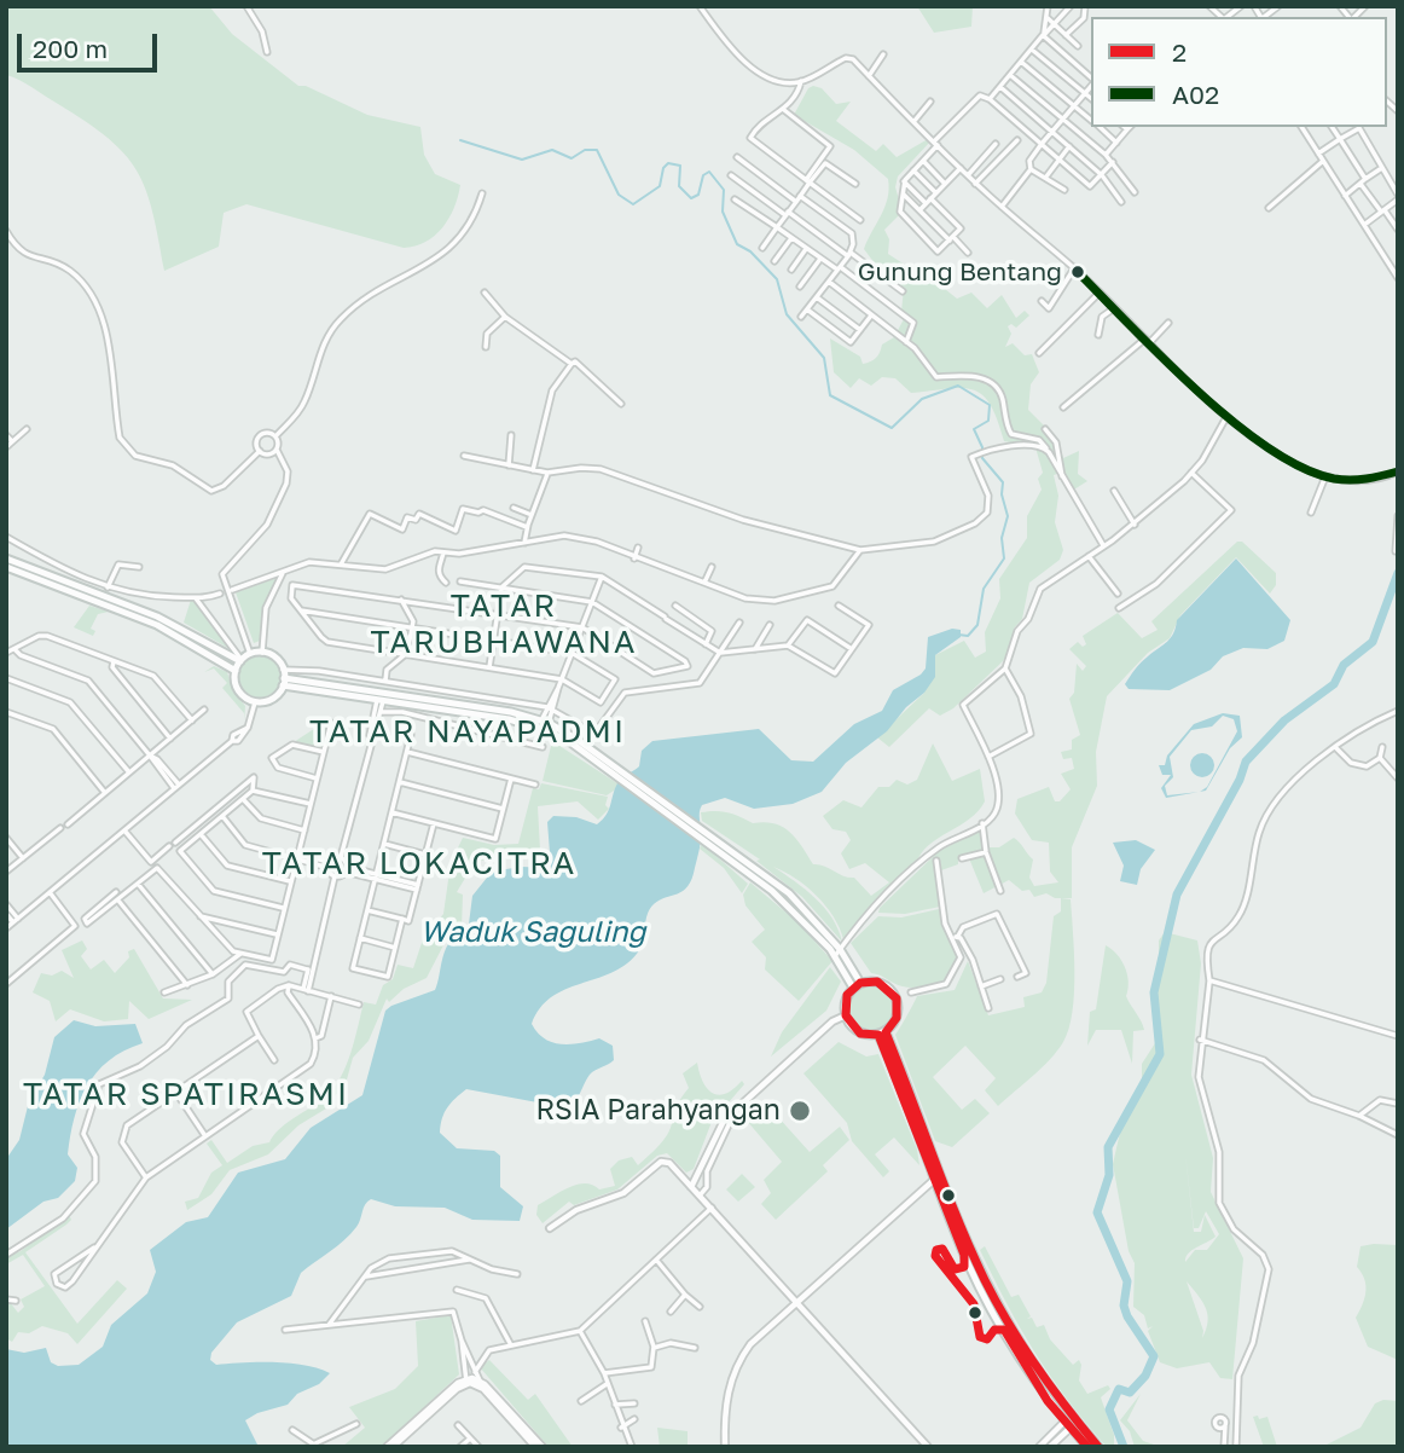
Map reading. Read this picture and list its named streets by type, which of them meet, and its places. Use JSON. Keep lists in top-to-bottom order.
{
  "districts": [
    "TATAR TARUBHAWANA",
    "TATAR NAYAPADMI",
    "TATAR LOKACITRA",
    "TATAR SPATIRASMI"
  ],
  "water": ["Waduk Saguling"],
  "places": ["Gunung Bentang", "RSIA Parahyangan"],
  "lines": ["transit line A02", "transit line 2"],
  "legend": ["2", "A02"],
  "scale_bar": "200 m"
}
